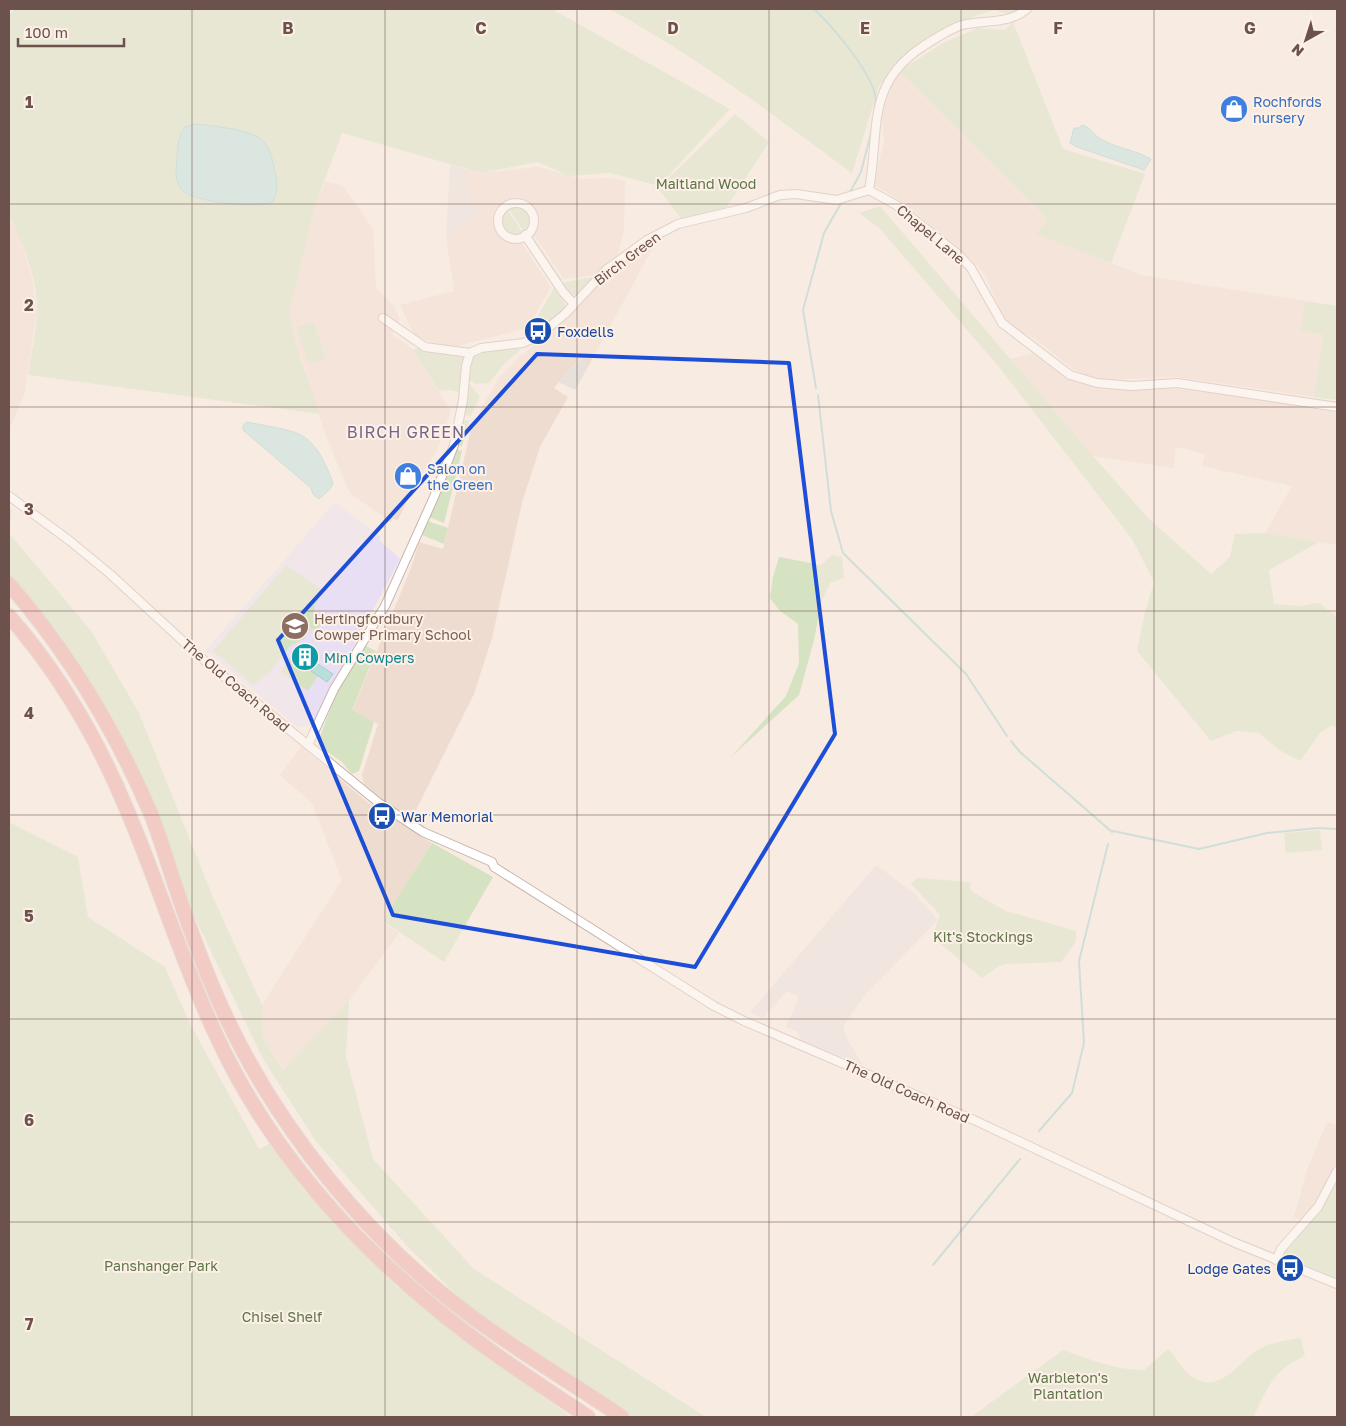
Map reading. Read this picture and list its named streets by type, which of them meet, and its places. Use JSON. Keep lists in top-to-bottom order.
{
  "streets": {
    "street": ["Chapel Lane", "Birch Green", "The Old Coach Road"]
  },
  "crossings": [
    ["Chapel Lane", "Birch Green"]
  ],
  "districts": ["BIRCH GREEN"],
  "parks": [
    "Maitland Wood",
    "Kit's Stockings",
    "Panshanger Park",
    "Chisel Shelf",
    "Warbleton's Plantation"
  ],
  "places": {
    "shop": ["Rochfords nursery", "Salon on the Green"],
    "bus stop": ["Foxdells", "War Memorial", "Lodge Gates"],
    "school or university": ["Hertingfordbury Cowper Primary School"],
    "building": ["Mini Cowpers"]
  },
  "scale_bar": "100 m",
  "north": "bottom left",
  "grid": {
    "columns": [
      "B",
      "C",
      "D",
      "E",
      "F",
      "G"
    ],
    "rows": [
      "1",
      "2",
      "3",
      "4",
      "5",
      "6",
      "7"
    ]
  }
}
